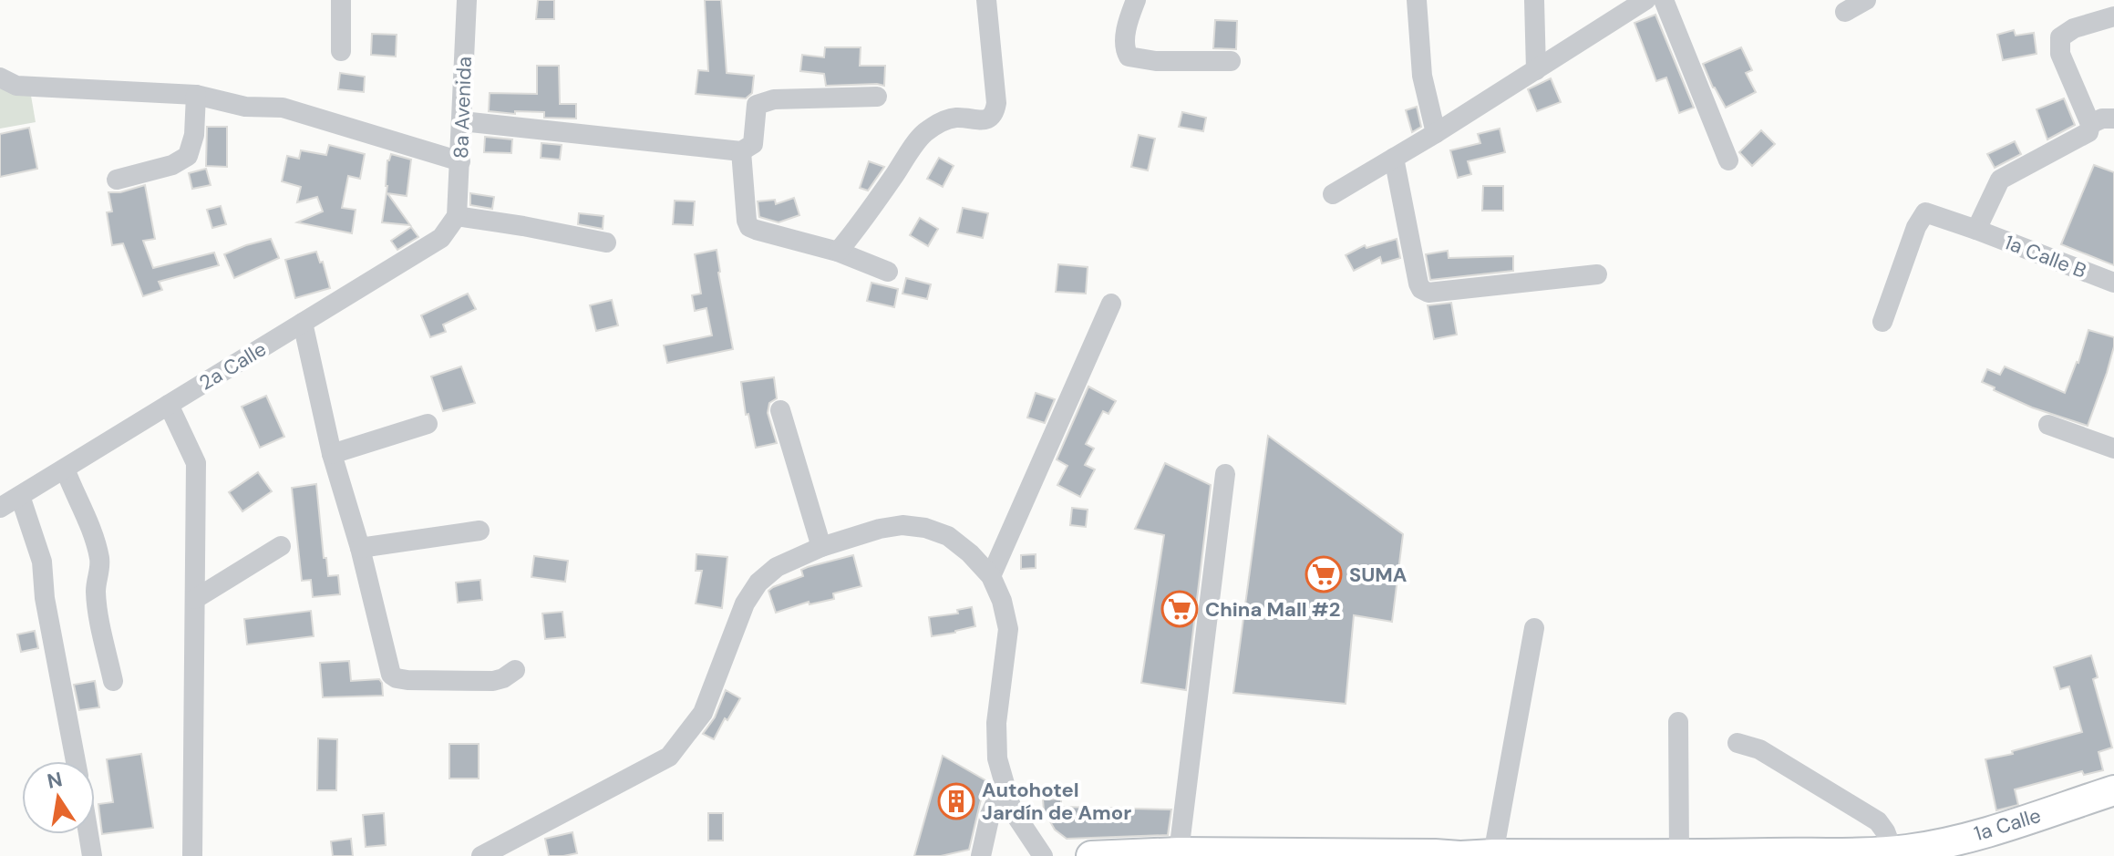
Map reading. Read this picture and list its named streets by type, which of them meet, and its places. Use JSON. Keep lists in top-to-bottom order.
{
  "streets": {
    "main road": ["1a Calle"],
    "street": ["8a Avenida", "1a Calle B", "2a Calle"]
  },
  "crossings": [
    ["8a Avenida", "2a Calle"]
  ],
  "places": {
    "supermarket": ["SUMA", "China Mall #2"],
    "building": ["Autohotel Jardín de Amor"]
  },
  "north": "top"
}
